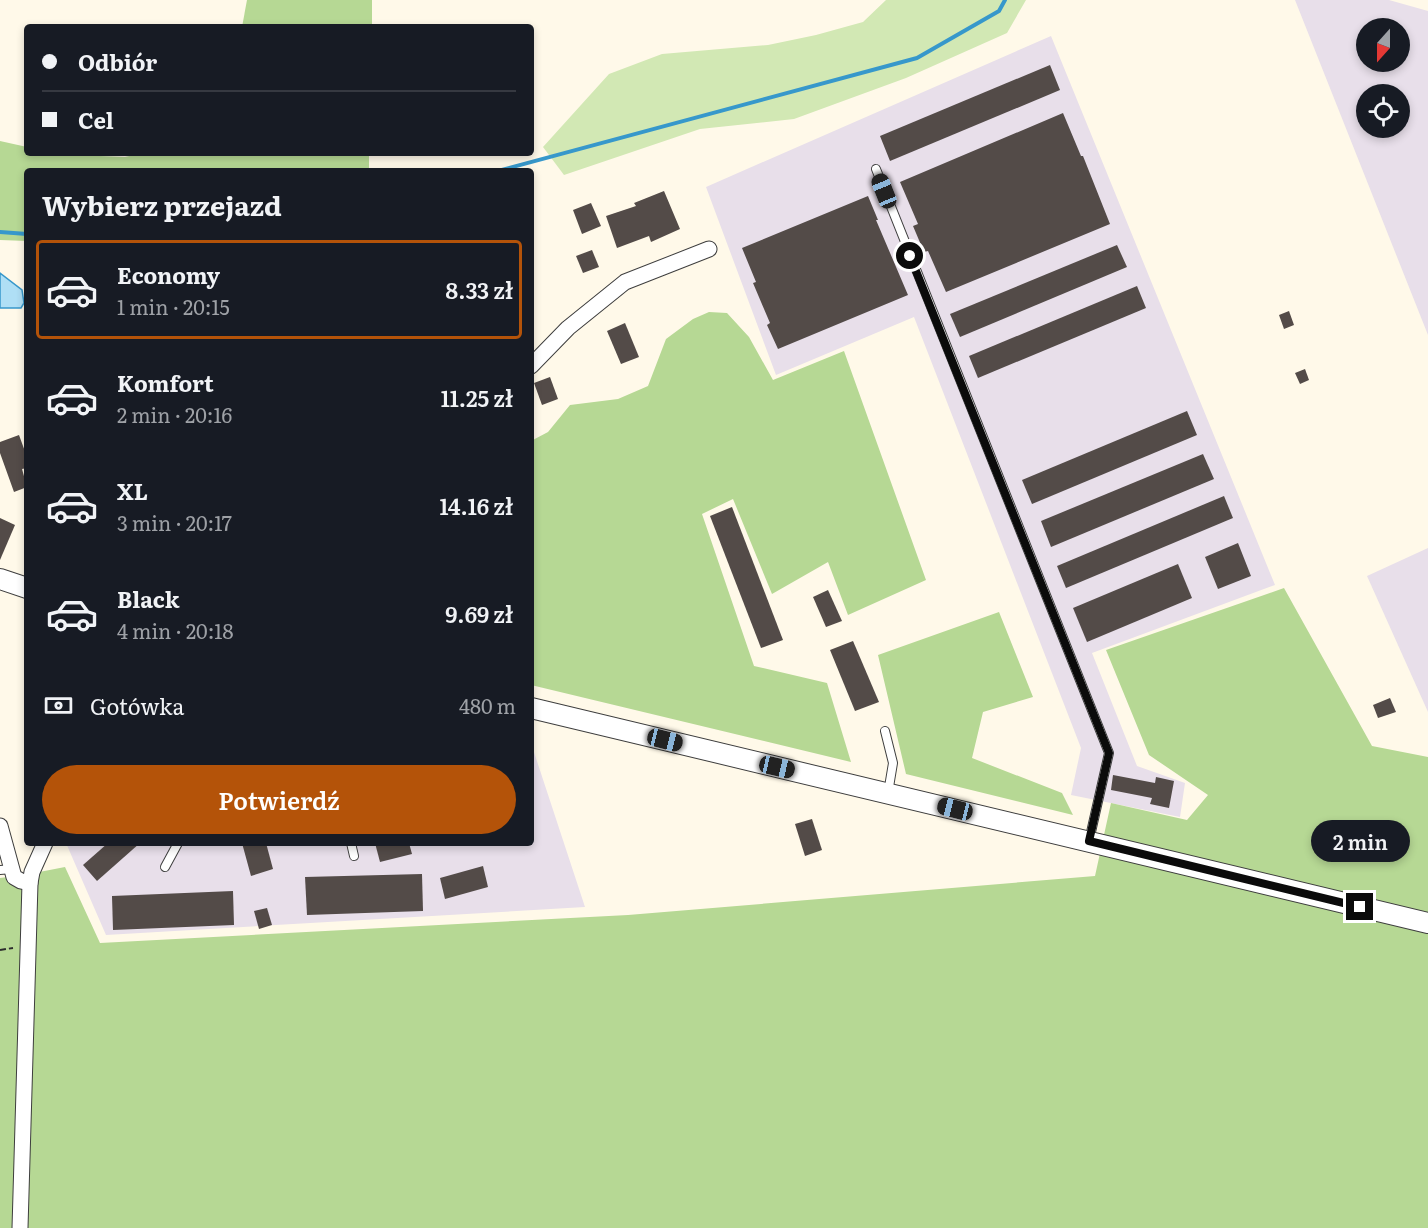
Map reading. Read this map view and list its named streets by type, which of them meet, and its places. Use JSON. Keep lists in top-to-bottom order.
{
  "north": "bottom",
  "page": {
    "banner": ["Odbiór", "Cel"],
    "heading": "Wybierz przejazd",
    "list": [
      {
        "name": "Economy",
        "note": "1 min · 20:15",
        "value": "8.33 zł"
      },
      {
        "name": "Komfort",
        "note": "2 min · 20:16",
        "value": "11.25 zł"
      },
      {
        "name": "XL",
        "note": "3 min · 20:17",
        "value": "14.16 zł"
      },
      {
        "name": "Black",
        "note": "4 min · 20:18",
        "value": "9.69 zł"
      }
    ],
    "pay": ["Gotówka", "480 m"],
    "buttons": "Potwierdź",
    "bubble": "2 min"
  }
}
